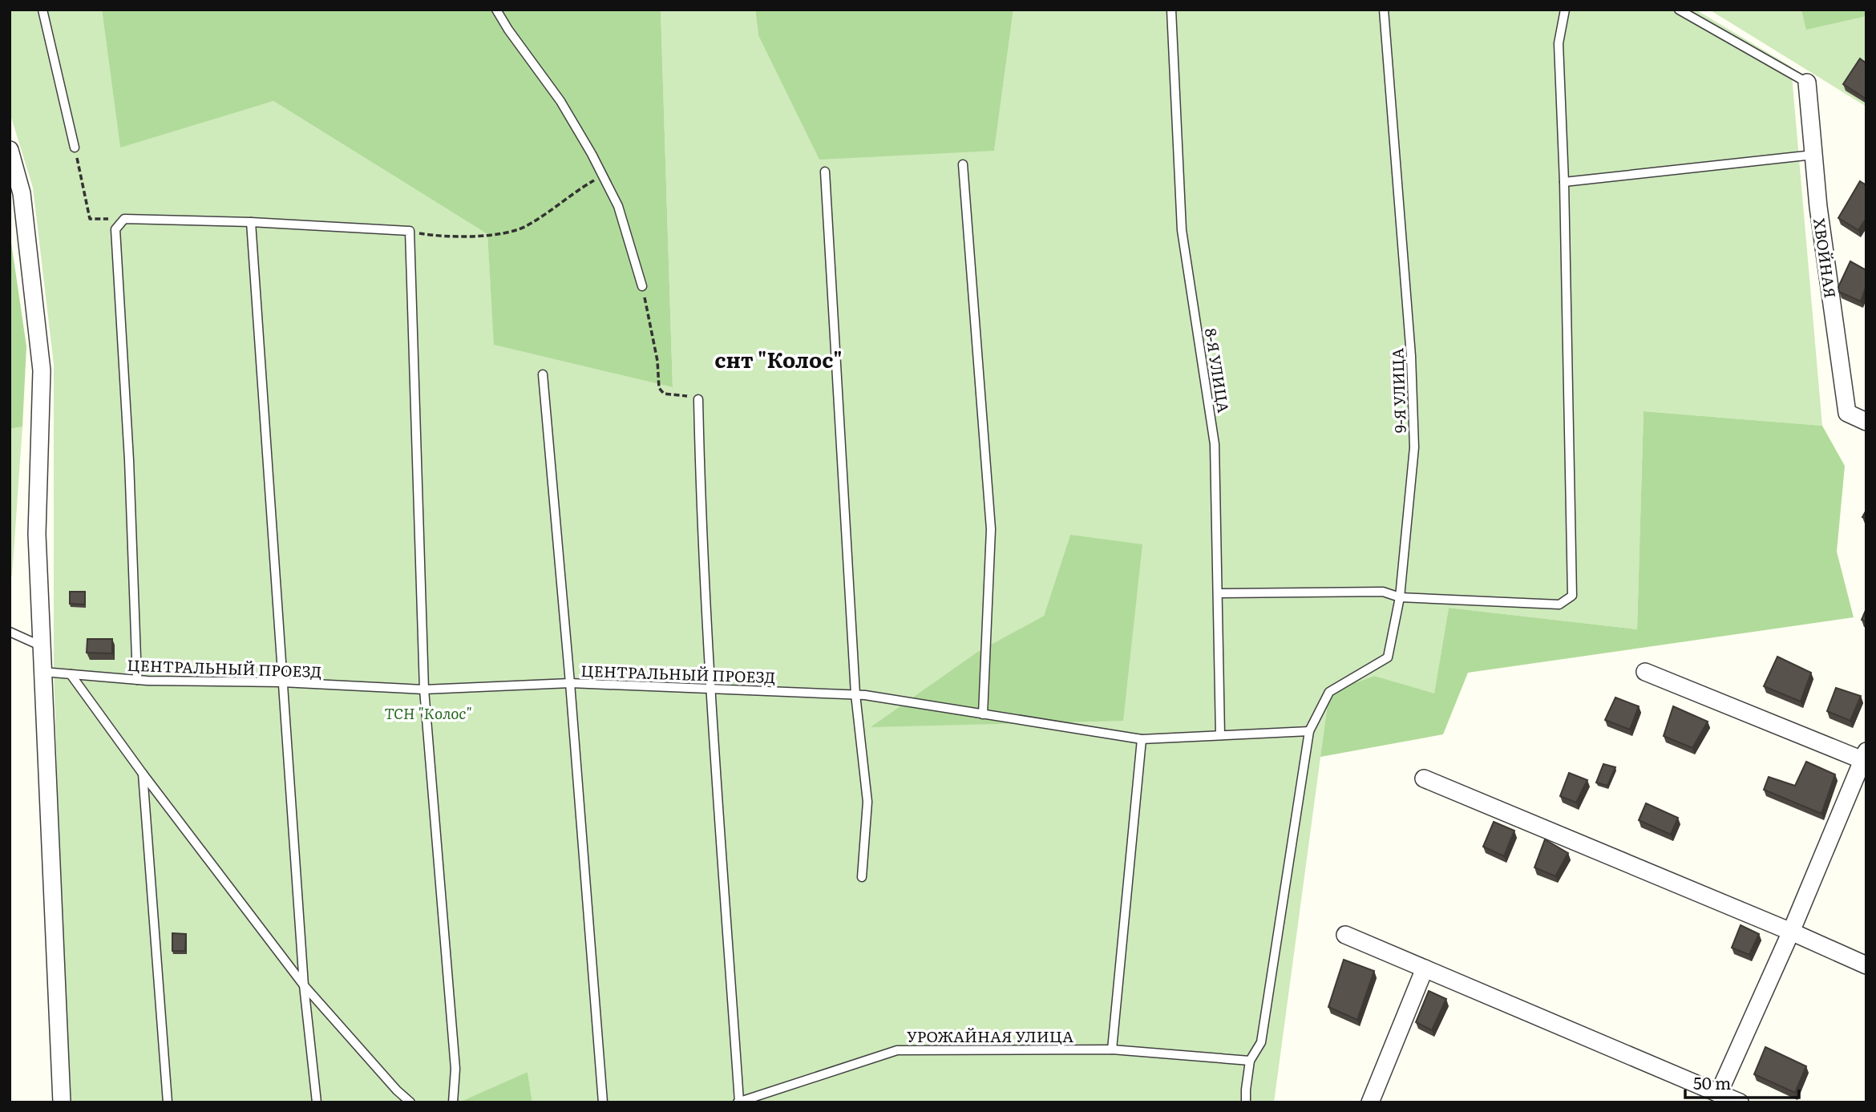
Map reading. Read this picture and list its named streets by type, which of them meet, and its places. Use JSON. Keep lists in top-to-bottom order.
{
  "streets": {
    "street": ["ХВОЙНАЯ"],
    "lane": [
      "8-Я УЛИЦА",
      "9-Я УЛИЦА",
      "ЦЕНТРАЛЬНЫЙ ПРОЕЗД",
      "УРОЖАЙНАЯ УЛИЦА"
    ]
  },
  "crossings": [
    ["8-Я УЛИЦА", "ЦЕНТРАЛЬНЫЙ ПРОЕЗД"],
    ["9-Я УЛИЦА", "ЦЕНТРАЛЬНЫЙ ПРОЕЗД"],
    ["9-Я УЛИЦА", "УРОЖАЙНАЯ УЛИЦА"]
  ],
  "districts": ["снт \"Колос\""],
  "parks": ["ТСН \"Колос\""],
  "scale_bar": "50 m"
}
